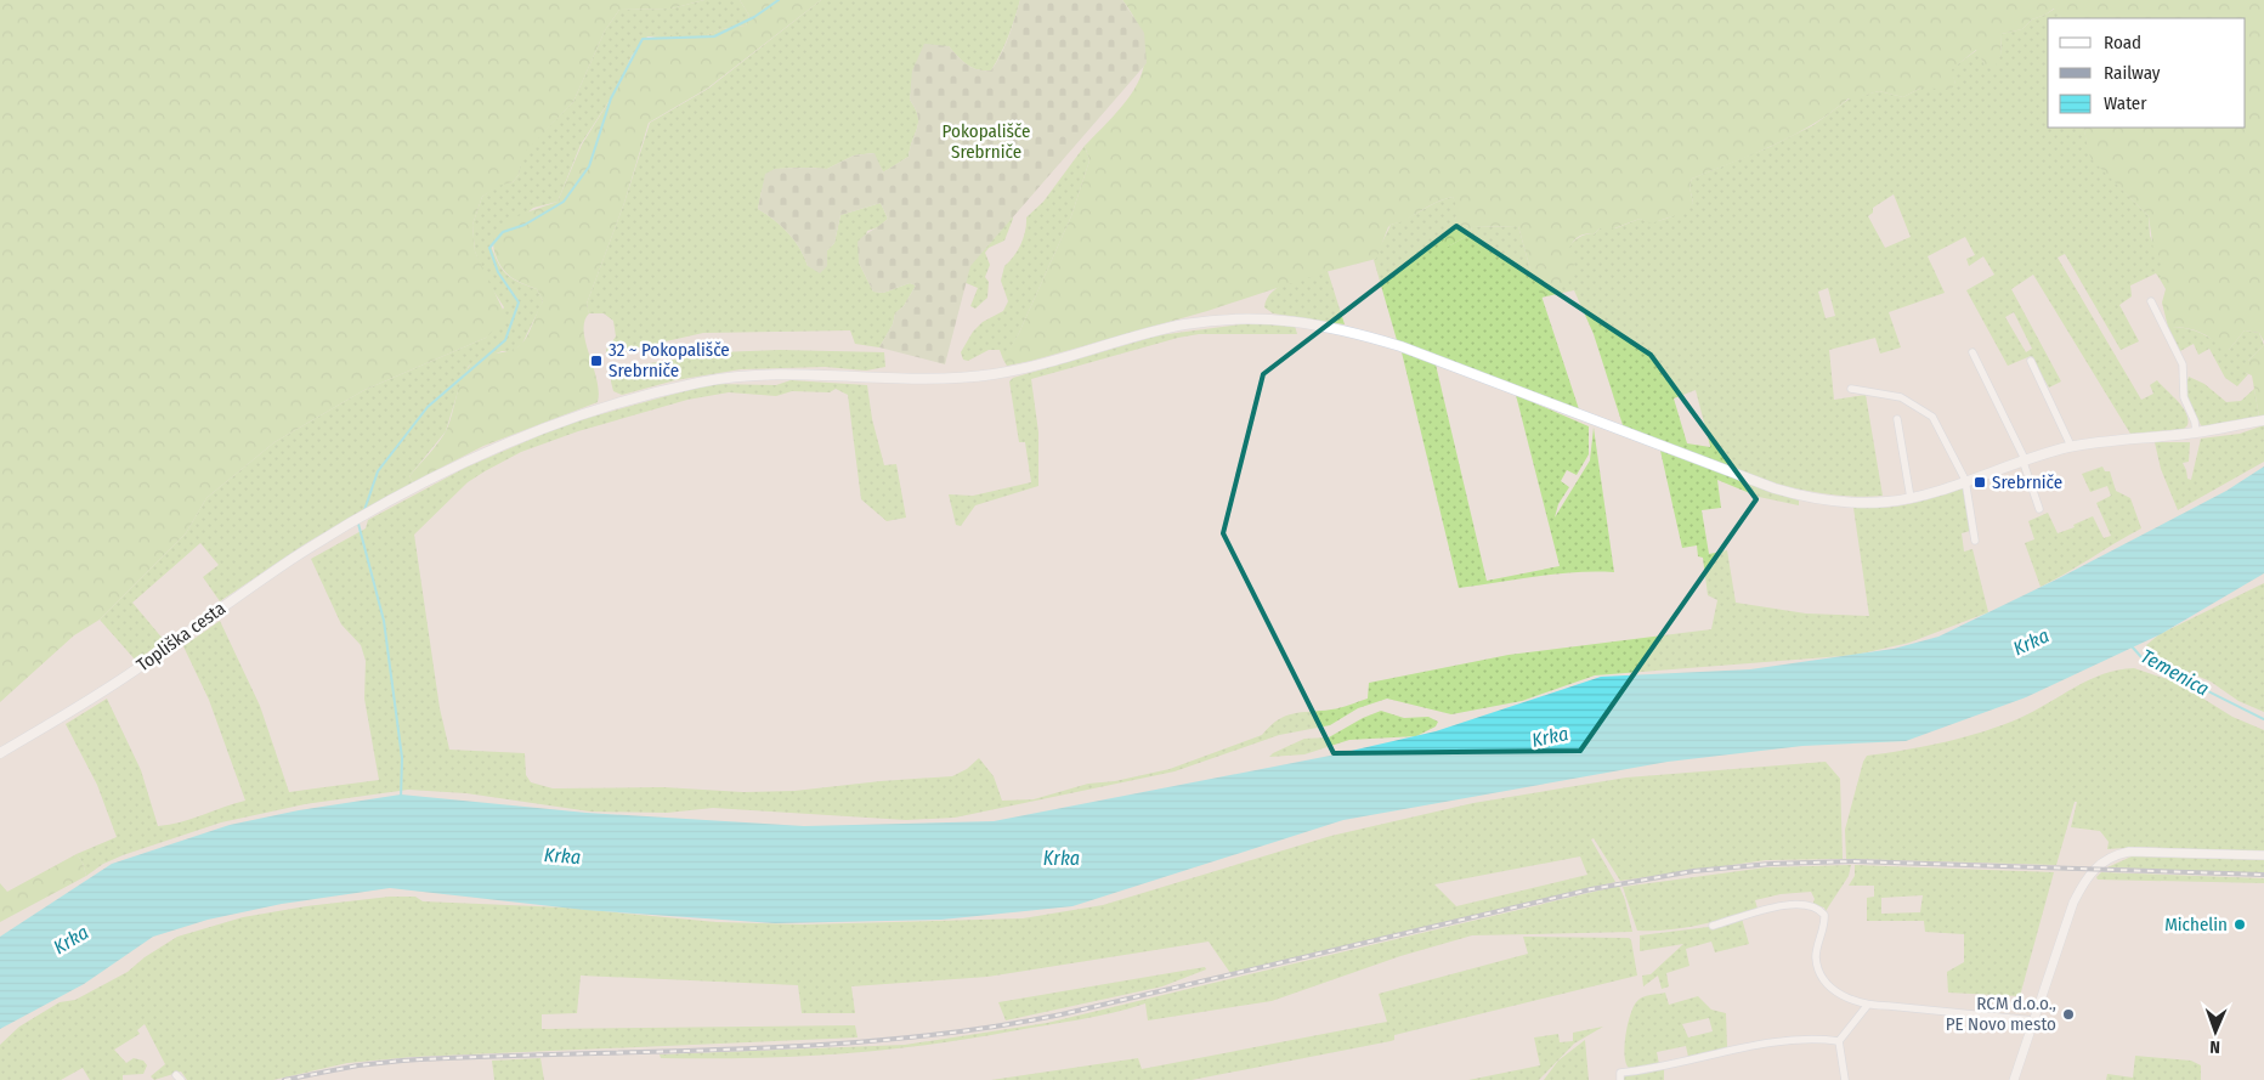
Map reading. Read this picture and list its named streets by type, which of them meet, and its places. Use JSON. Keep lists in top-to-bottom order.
{
  "streets": {
    "main road": ["Topliška cesta"]
  },
  "water": ["Krka", "Temenica"],
  "parks": ["Pokopališče Srebrniče"],
  "places": {
    "transit": ["32 ~ Pokopališče Srebrniče", "Srebrniče"],
    "other": ["Michelin", "RCM d.o.o., PE Novo mesto"]
  },
  "legend": ["Road", "Railway", "Water"],
  "north": "bottom"
}
